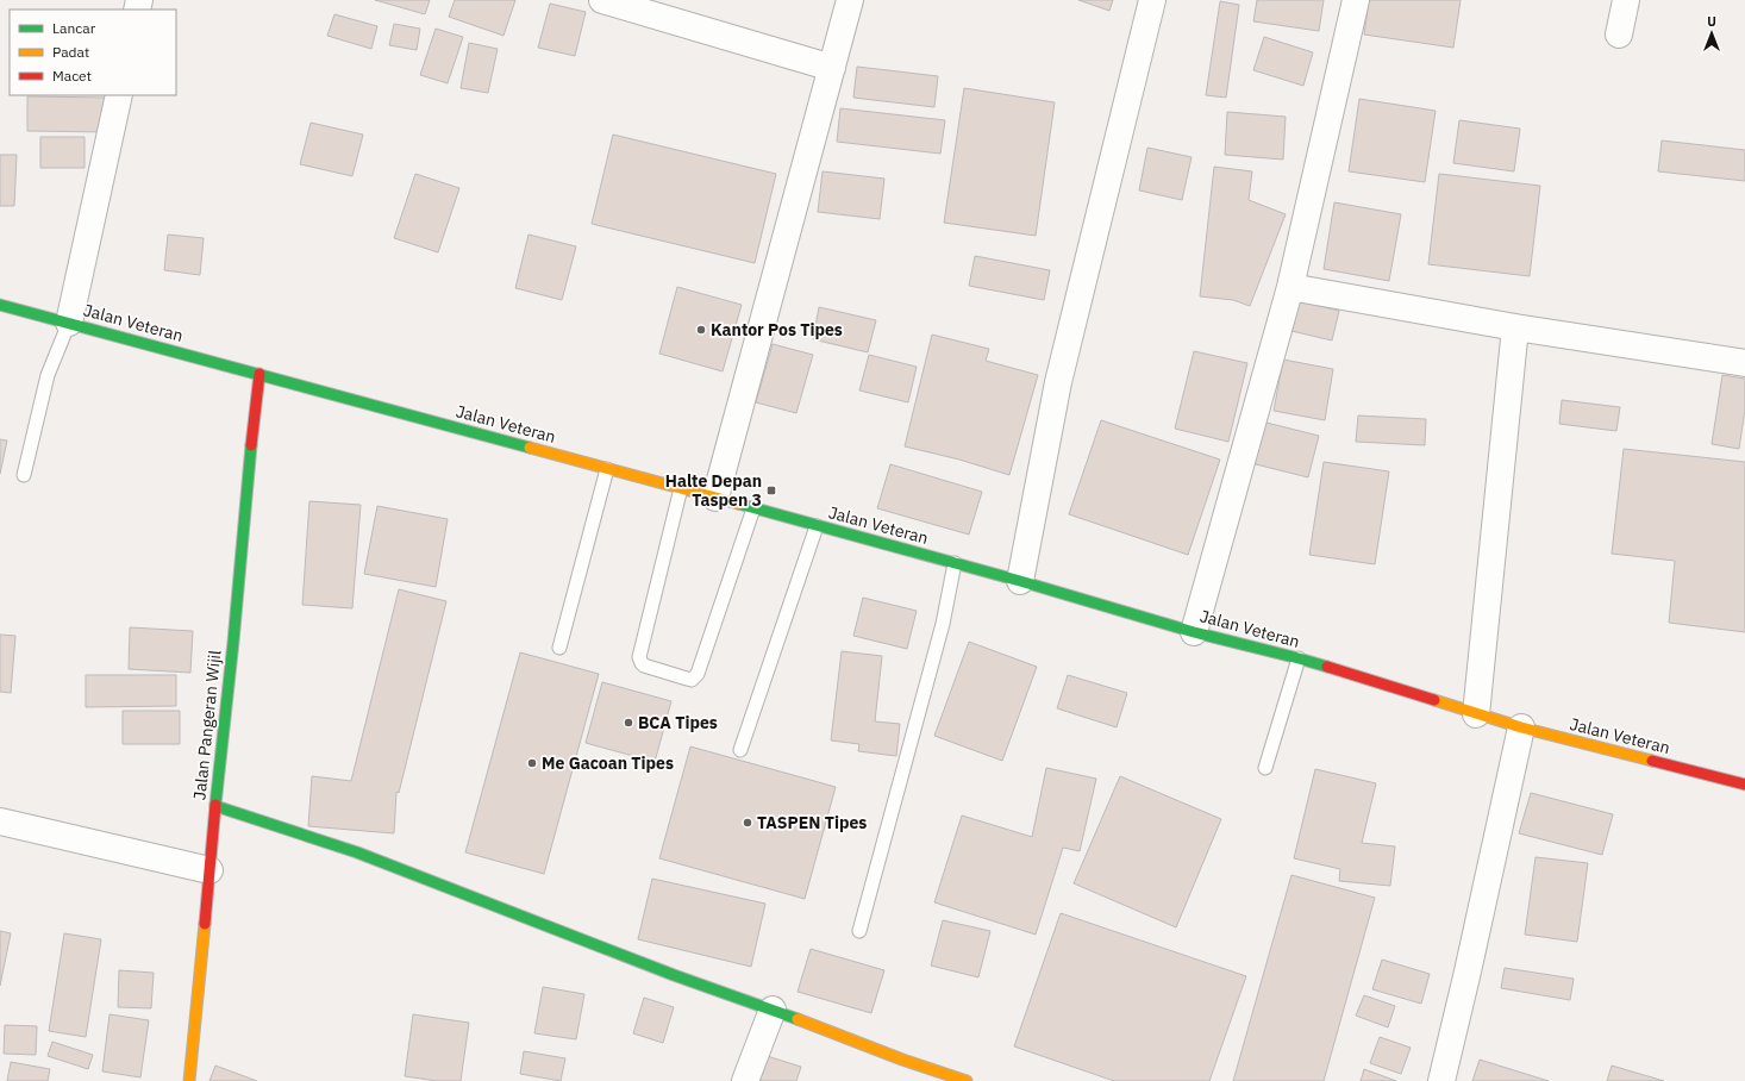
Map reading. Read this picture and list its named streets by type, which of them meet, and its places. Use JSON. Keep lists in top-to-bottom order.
{
  "streets": {
    "main road": ["Jalan Veteran", "Jalan Pangeran Wijil"]
  },
  "crossings": [
    ["Jalan Veteran", "Jalan Pangeran Wijil"]
  ],
  "places": {
    "other": [
      "Kantor Pos Tipes",
      "BCA Tipes",
      "Me Gacoan Tipes",
      "TASPEN Tipes"
    ],
    "transit": ["Halte Depan Taspen 3"]
  },
  "legend": ["Lancar", "Padat", "Macet"],
  "north": "top"
}
